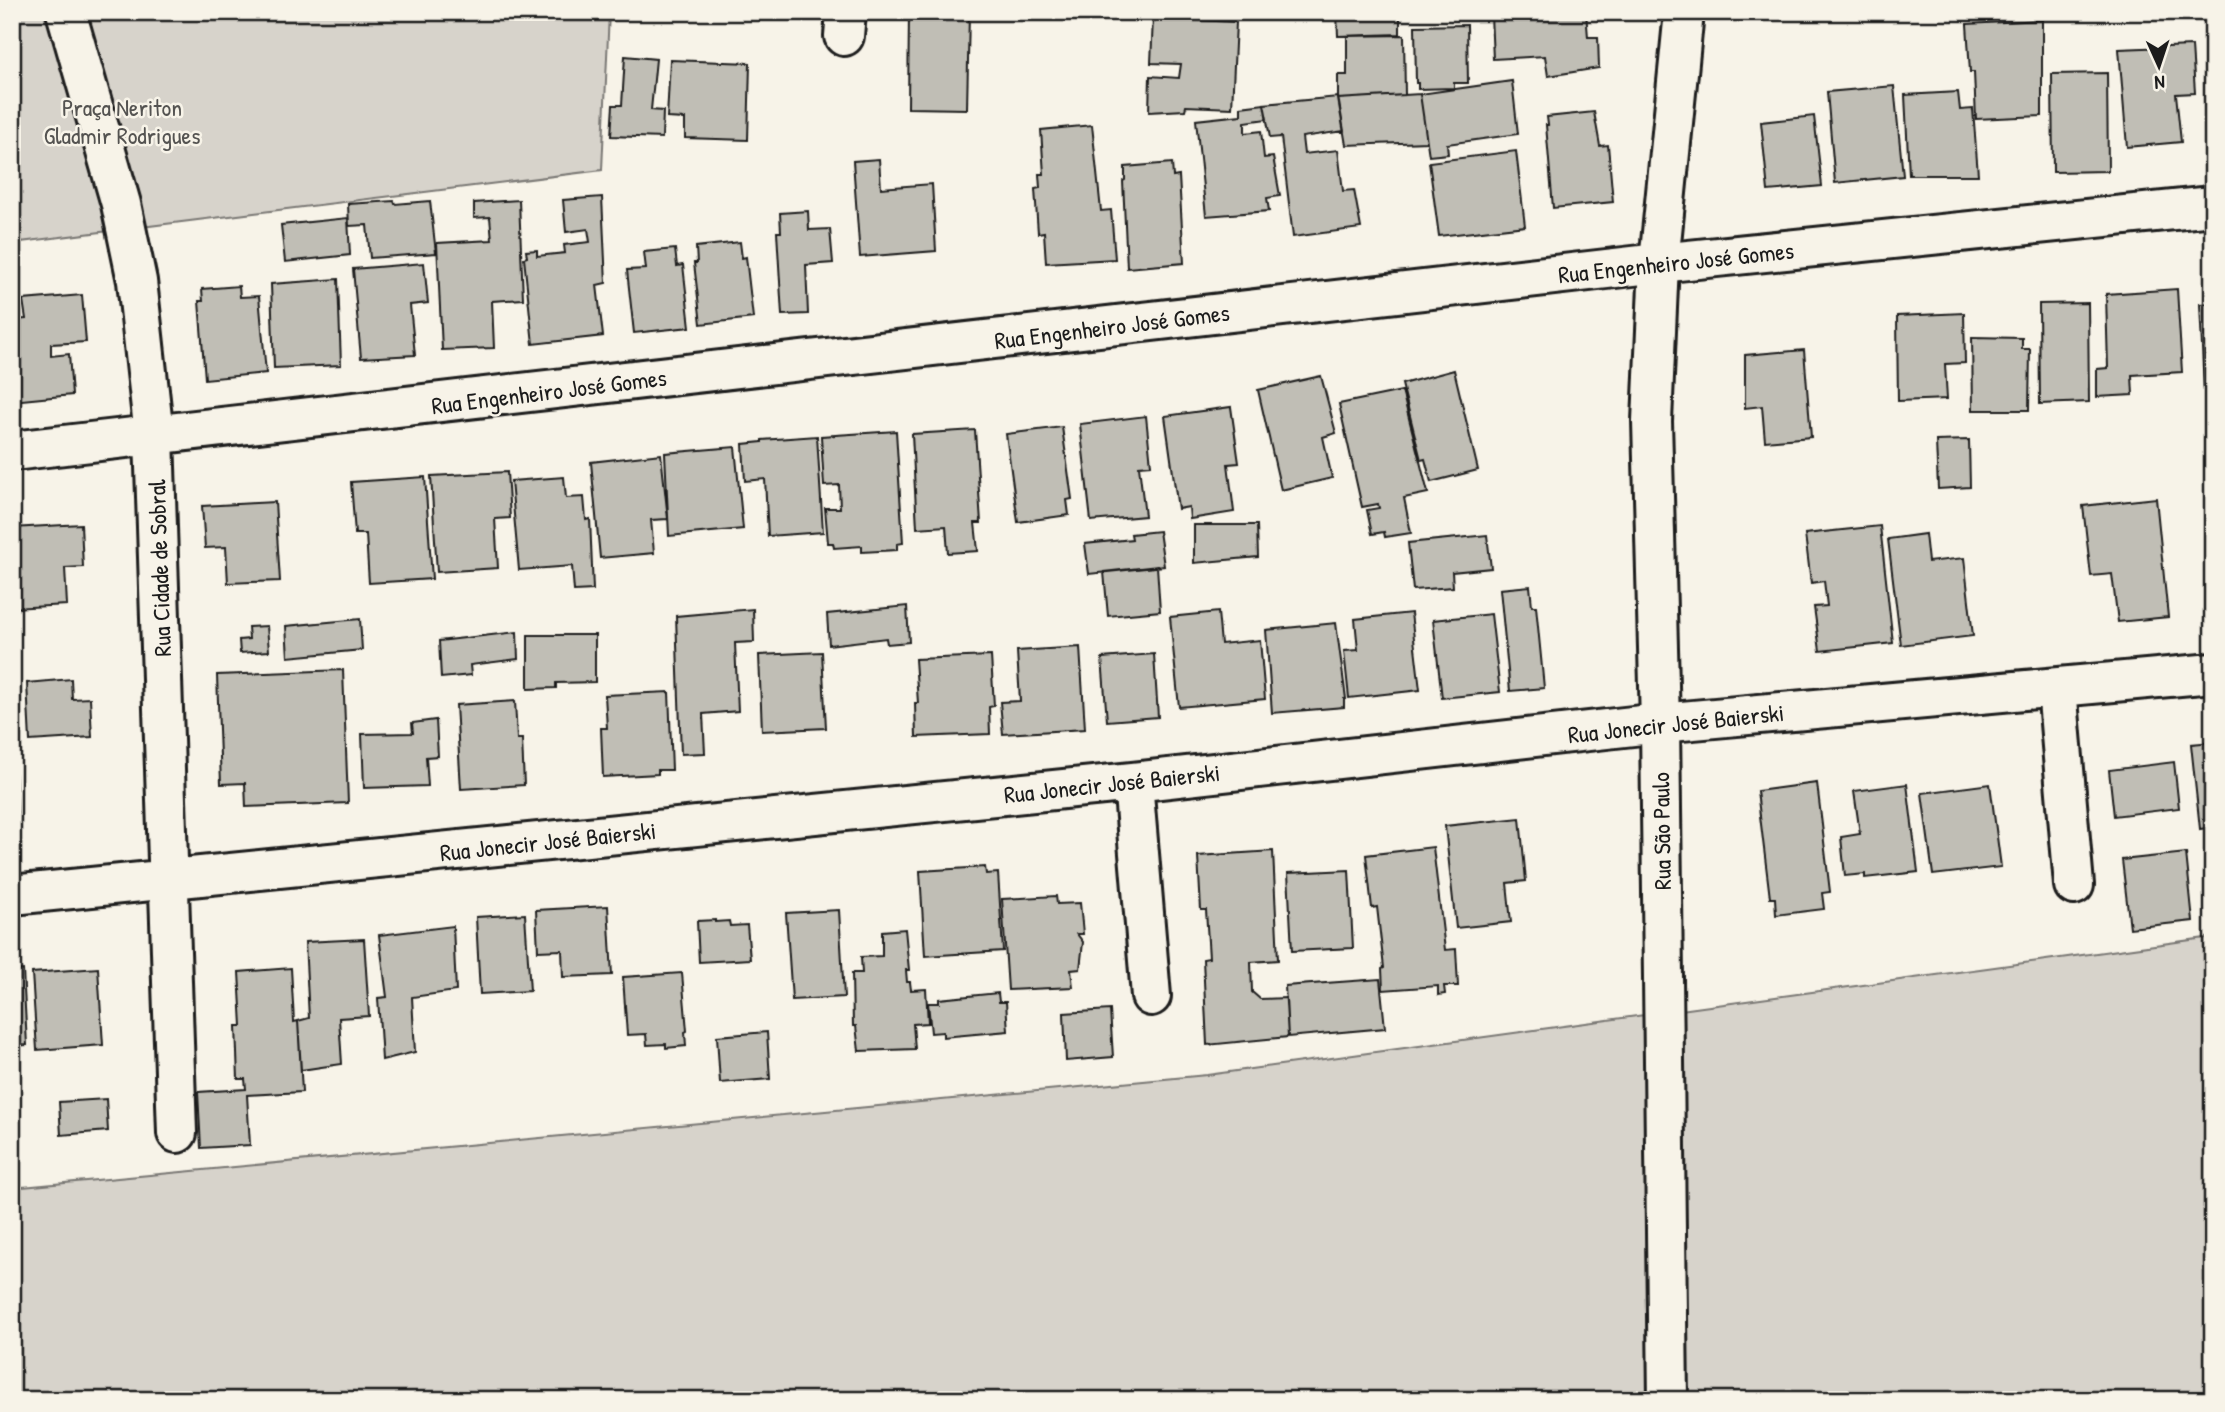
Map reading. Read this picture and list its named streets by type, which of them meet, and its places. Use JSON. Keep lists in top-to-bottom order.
{
  "streets": {
    "street": [
      "Rua Engenheiro José Gomes",
      "Rua Cidade de Sobral",
      "Rua Jonecir José Baierski",
      "Rua São Paulo"
    ]
  },
  "crossings": [
    ["Rua Engenheiro José Gomes", "Rua Cidade de Sobral"],
    ["Rua Engenheiro José Gomes", "Rua São Paulo"],
    ["Rua Cidade de Sobral", "Rua Jonecir José Baierski"],
    ["Rua Jonecir José Baierski", "Rua São Paulo"]
  ],
  "parks": ["Praça Neriton Gladmir Rodrigues"],
  "north": "bottom"
}
